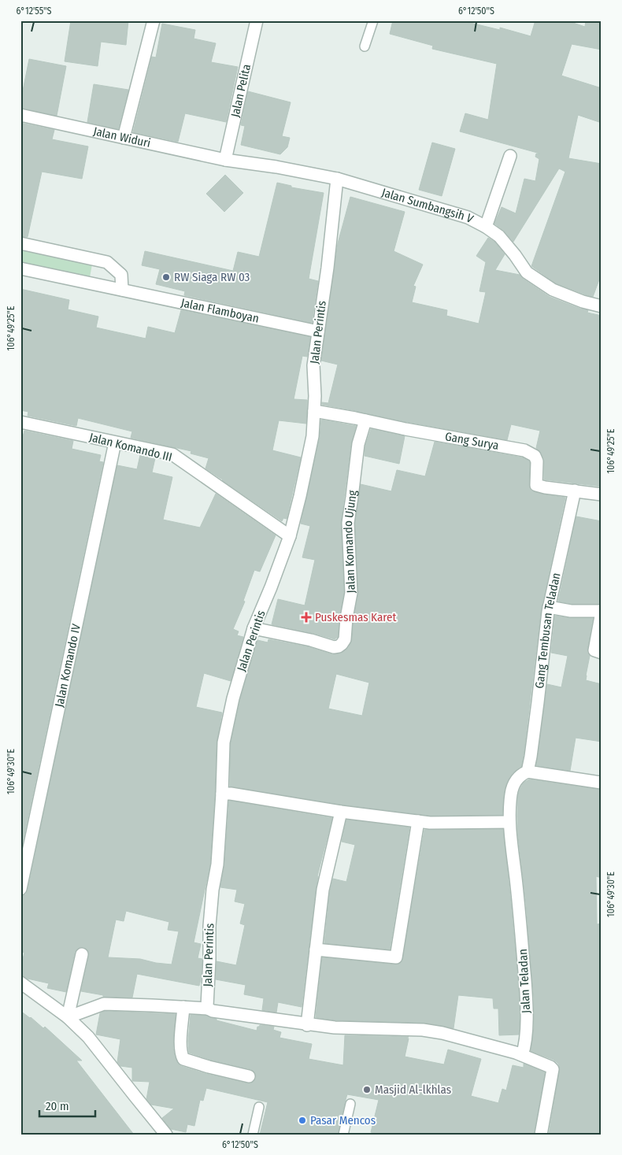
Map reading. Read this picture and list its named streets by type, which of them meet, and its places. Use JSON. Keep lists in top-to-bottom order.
{
  "streets": {
    "street": [
      "Jalan Pelita",
      "Jalan Widuri",
      "Jalan Sumbangsih V",
      "Jalan Flamboyan",
      "Jalan Perintis",
      "Gang Surya",
      "Jalan Komando III",
      "Jalan Komando Ujung",
      "Gang Tembusan Teladan",
      "Jalan Komando IV",
      "Jalan Teladan"
    ]
  },
  "crossings": [
    ["Jalan Pelita", "Jalan Widuri"],
    ["Jalan Pelita", "Jalan Sumbangsih V"],
    ["Jalan Widuri", "Jalan Sumbangsih V"],
    ["Jalan Sumbangsih V", "Jalan Perintis"],
    ["Jalan Flamboyan", "Jalan Perintis"],
    ["Jalan Perintis", "Gang Surya"],
    ["Jalan Perintis", "Jalan Komando III"],
    ["Jalan Perintis", "Jalan Komando Ujung"],
    ["Gang Surya", "Jalan Komando Ujung"],
    ["Gang Surya", "Gang Tembusan Teladan"],
    ["Jalan Komando III", "Jalan Komando IV"],
    ["Gang Tembusan Teladan", "Jalan Teladan"]
  ],
  "places": {
    "other": ["RW Siaga RW 03", "Masjid Al-lkhlas", "Pasar Mencos"],
    "health": ["Puskesmas Karet"]
  },
  "scale_bar": "20 m",
  "coordinates": [
    "6°12'55\"S",
    "6°12'50\"S",
    "106°49'25\"E",
    "106°49'30\"E"
  ]
}
